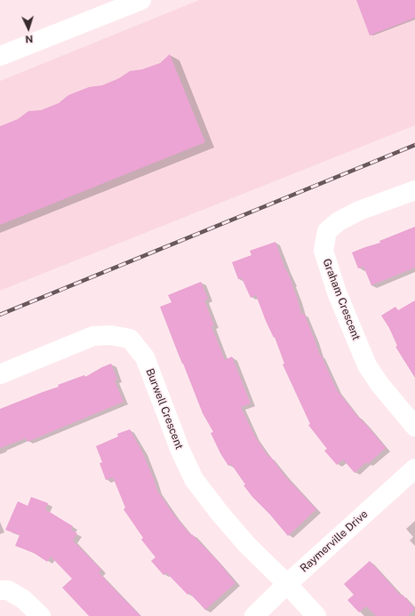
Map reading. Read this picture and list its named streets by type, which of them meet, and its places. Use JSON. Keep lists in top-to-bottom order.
{
  "streets": {
    "street": ["Graham Crescent", "Burwell Crescent", "Raymerville Drive"]
  },
  "crossings": [
    ["Burwell Crescent", "Raymerville Drive"]
  ],
  "north": "bottom"
}
